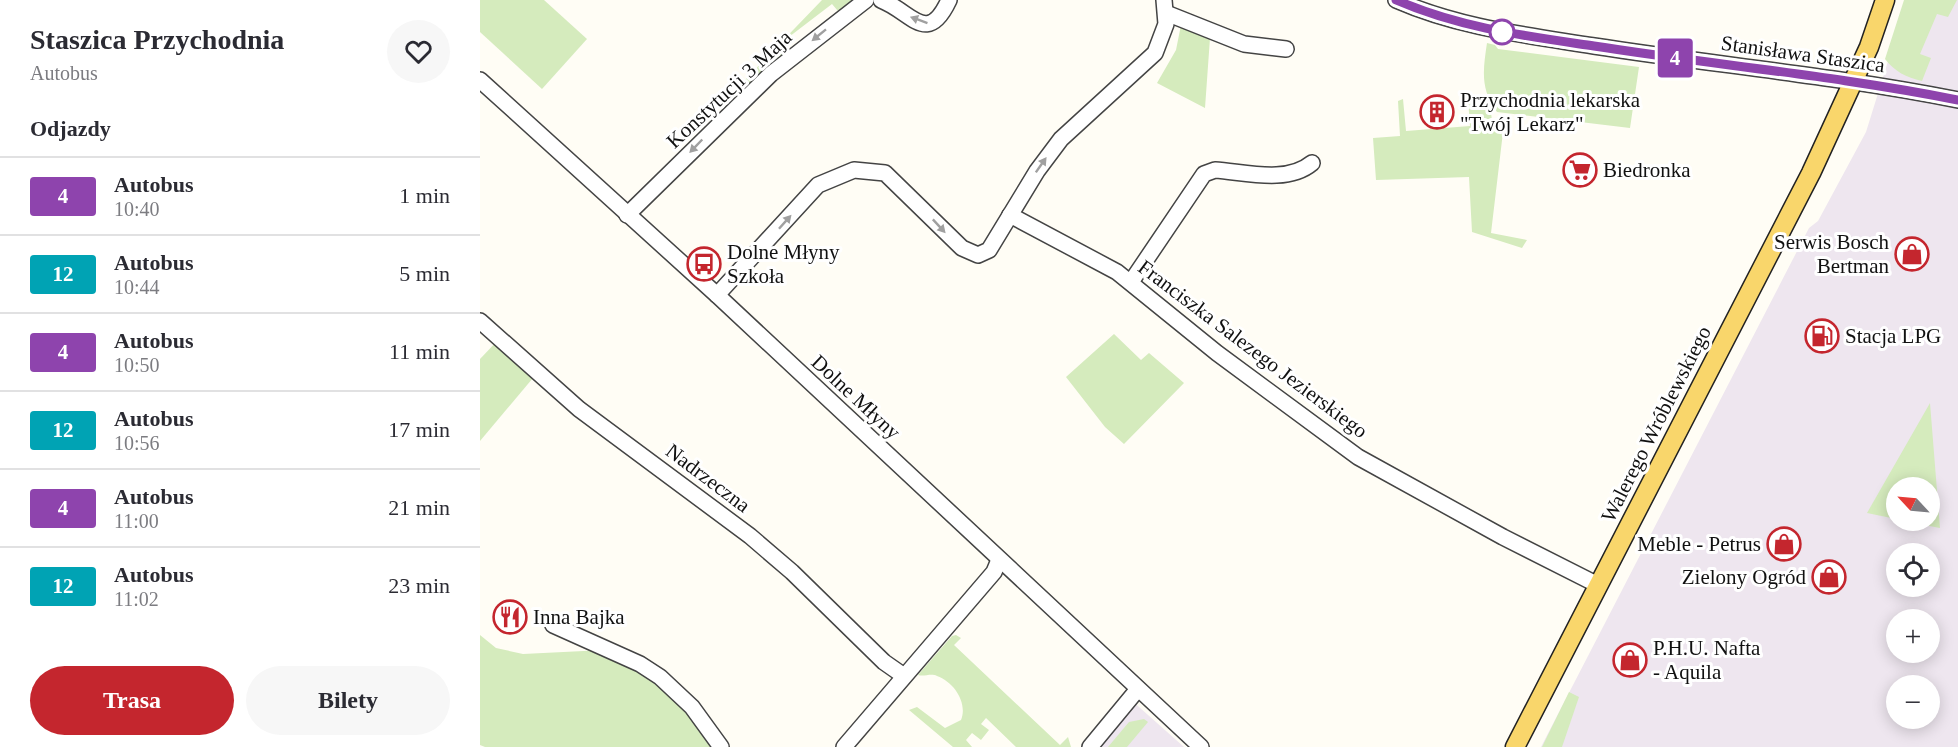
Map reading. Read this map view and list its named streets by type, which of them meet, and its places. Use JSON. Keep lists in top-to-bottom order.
{
  "streets": {
    "main road": ["Walerego Wróblewskiego"],
    "street": [
      "Stanisława Staszica",
      "Konstytucji 3 Maja",
      "Franciszka Salezego Jezierskiego",
      "Dolne Młyny",
      "Nadrzeczna"
    ]
  },
  "crossings": [
    ["Stanisława Staszica", "Walerego Wróblewskiego"],
    ["Konstytucji 3 Maja", "Dolne Młyny"],
    ["Franciszka Salezego Jezierskiego", "Walerego Wróblewskiego"]
  ],
  "one_way": ["Konstytucji 3 Maja"],
  "places": {
    "building": ["Przychodnia lekarska \"Twój Lekarz\""],
    "supermarket": ["Biedronka"],
    "shop": [
      "Serwis Bosch Bertman",
      "Meble - Petrus",
      "Zielony Ogród",
      "P.H.U. Nafta - Aquila"
    ],
    "bus stop": ["Dolne Młyny Szkoła"],
    "fuel station": ["Stacja LPG"],
    "restaurant": ["Inna Bajka"]
  },
  "lines": ["bus line 4"],
  "north": "top left",
  "page": {
    "heading": [
      ["Staszica Przychodnia", "Autobus"],
      "Odjazdy"
    ],
    "on_map": "4",
    "list": [
      {
        "mark": "4",
        "name": "Autobus",
        "note": "10:40",
        "value": "1 min"
      },
      {
        "mark": "12",
        "name": "Autobus",
        "note": "10:44",
        "value": "5 min"
      },
      {
        "mark": "4",
        "name": "Autobus",
        "note": "10:50",
        "value": "11 min"
      },
      {
        "mark": "12",
        "name": "Autobus",
        "note": "10:56",
        "value": "17 min"
      },
      {
        "mark": "4",
        "name": "Autobus",
        "note": "11:00",
        "value": "21 min"
      },
      {
        "mark": "12",
        "name": "Autobus",
        "note": "11:02",
        "value": "23 min"
      }
    ],
    "map_buttons": ["+", "−"],
    "buttons": ["Trasa", "Bilety"]
  }
}
